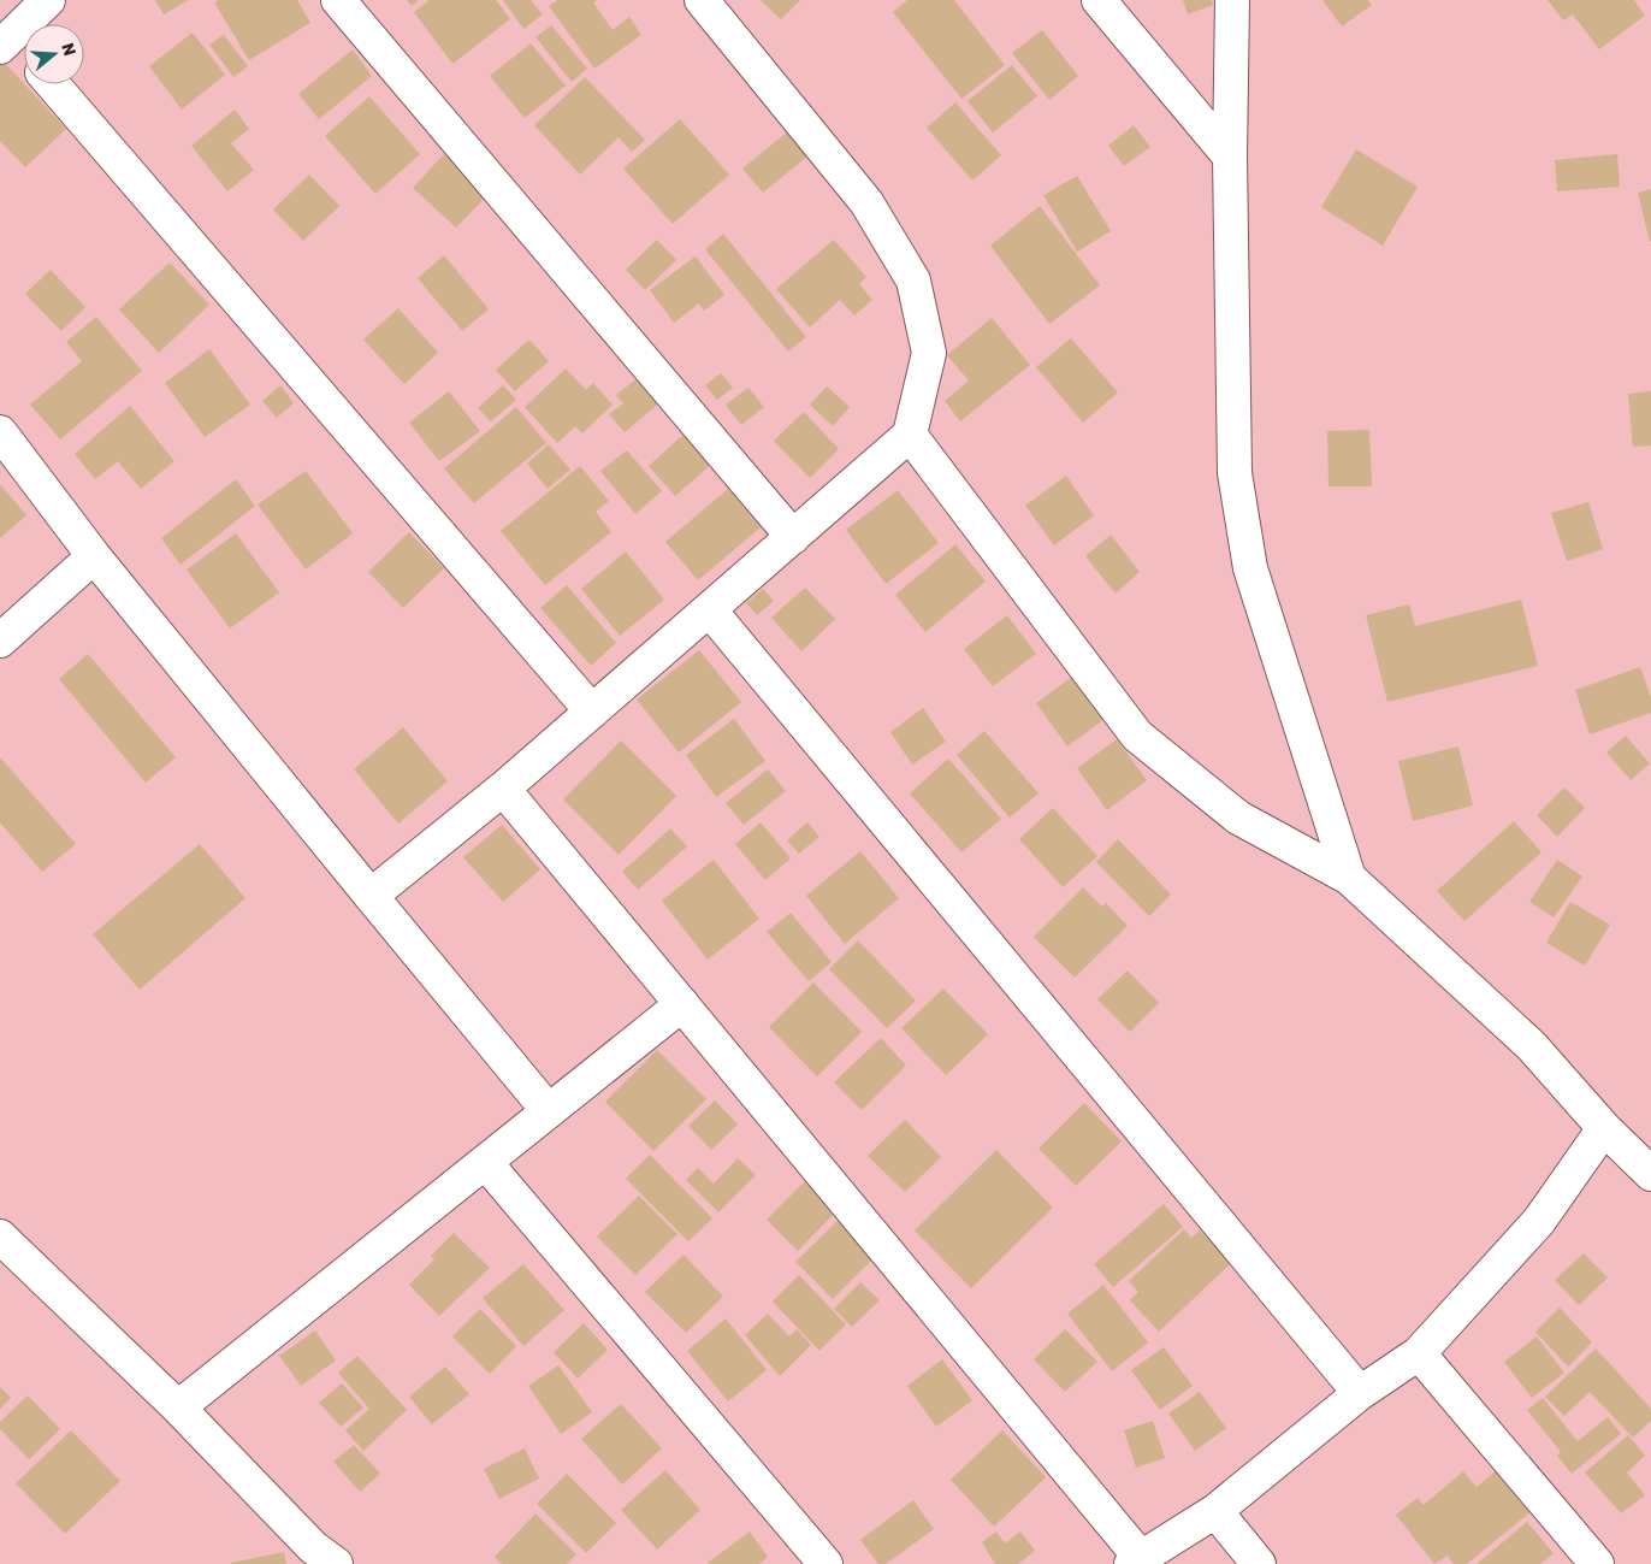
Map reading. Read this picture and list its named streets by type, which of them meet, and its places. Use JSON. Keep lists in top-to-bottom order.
{
  "north": "right"
}
